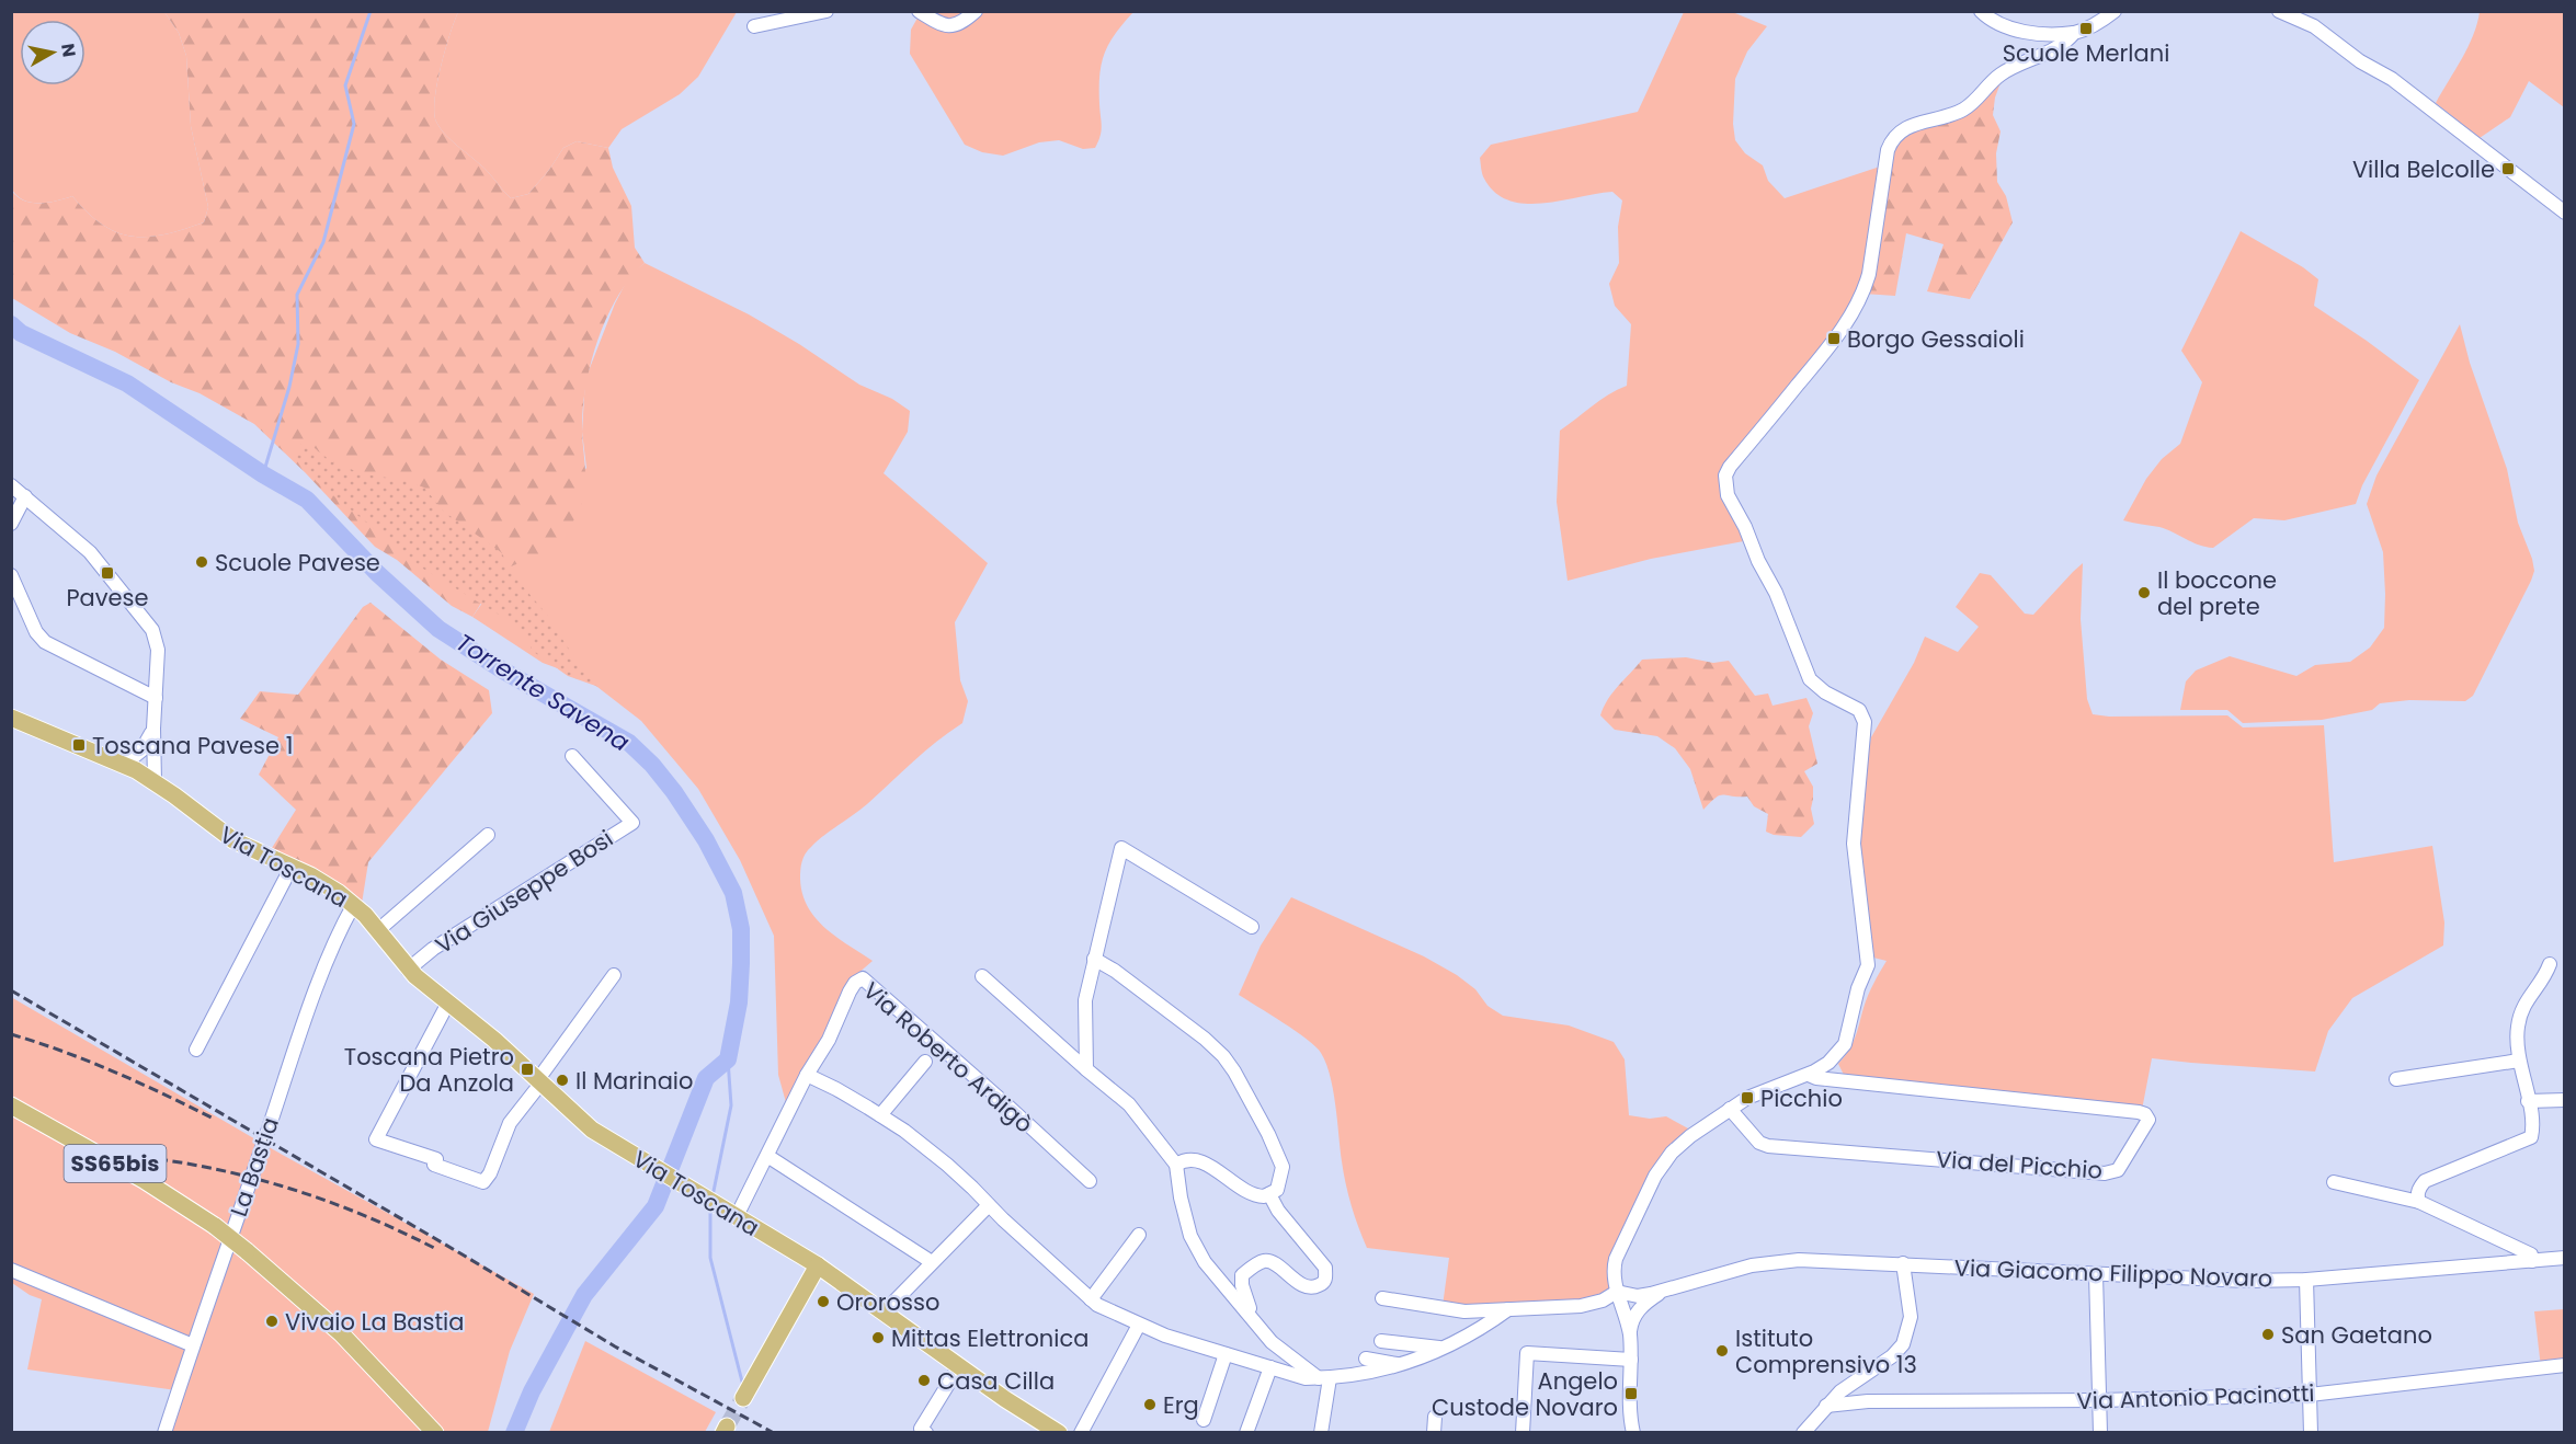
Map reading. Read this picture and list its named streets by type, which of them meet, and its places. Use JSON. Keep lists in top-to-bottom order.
{
  "streets": {
    "main road": ["Via Toscana", "SS65bis"],
    "street": [
      "Via Giuseppe Bosi",
      "Via Roberto Ardigò",
      "Via del Picchio",
      "La Bastia",
      "Via Giacomo Filippo Novaro",
      "Via Antonio Pacinotti"
    ]
  },
  "crossings": [
    ["Via Toscana", "Via Giuseppe Bosi"],
    ["Via Toscana", "Via Roberto Ardigò"],
    ["Via Toscana", "La Bastia"]
  ],
  "water": ["Torrente Savena"],
  "places": {
    "transit": [
      "Scuole Merlani",
      "Villa Belcolle",
      "Borgo Gessaioli",
      "Pavese",
      "Toscana Pavese 1",
      "Toscana Pietro Da Anzola",
      "Picchio",
      "Angelo Custode Novaro"
    ],
    "other": [
      "Scuole Pavese",
      "Il boccone del prete",
      "Il Marinaio",
      "Ororosso",
      "Vivaio La Bastia",
      "San Gaetano",
      "Mittas Elettronica",
      "Istituto Comprensivo 13",
      "Casa Cilla",
      "Erg"
    ]
  },
  "north": "right"
}
